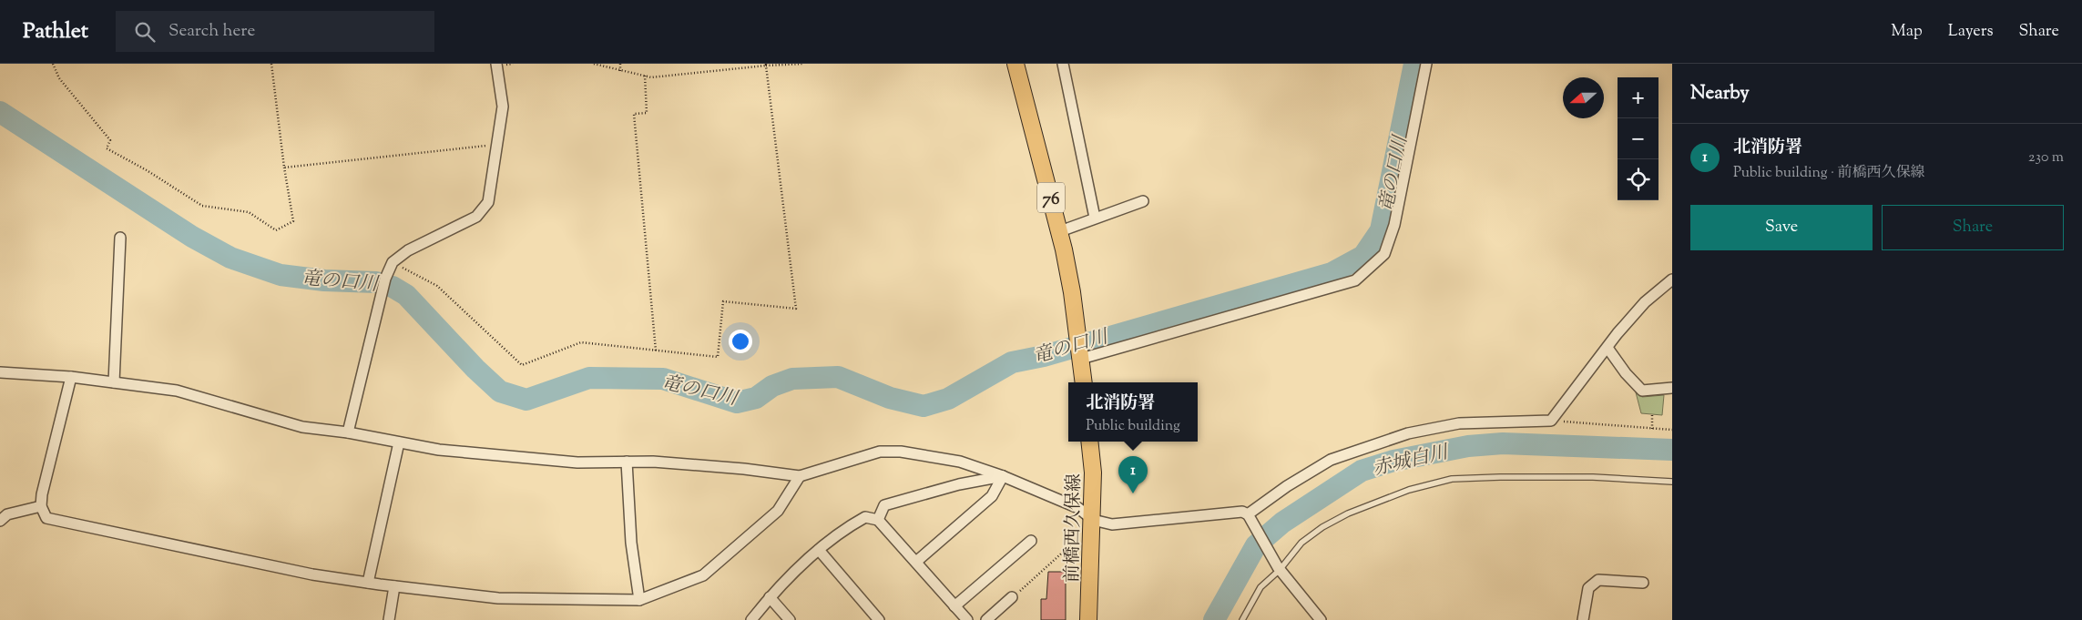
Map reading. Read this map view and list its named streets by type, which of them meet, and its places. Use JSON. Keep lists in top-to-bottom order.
{
  "streets": {
    "main road": ["76", "前橋西久保線"]
  },
  "water": ["竜の口川", "赤城白川"],
  "north": "left",
  "page": {
    "header": "Pathlet",
    "search": "Search here",
    "nav": ["Map", "Layers", "Share"],
    "heading": "Nearby",
    "map_buttons": ["+", "−"],
    "list": [
      {
        "mark": "1",
        "name": "北消防署",
        "note": "Public building · 前橋西久保線",
        "value": "230 m"
      }
    ],
    "buttons": ["Save", "Share"],
    "popup": ["北消防署", "Public building"],
    "pins": "1"
  }
}
